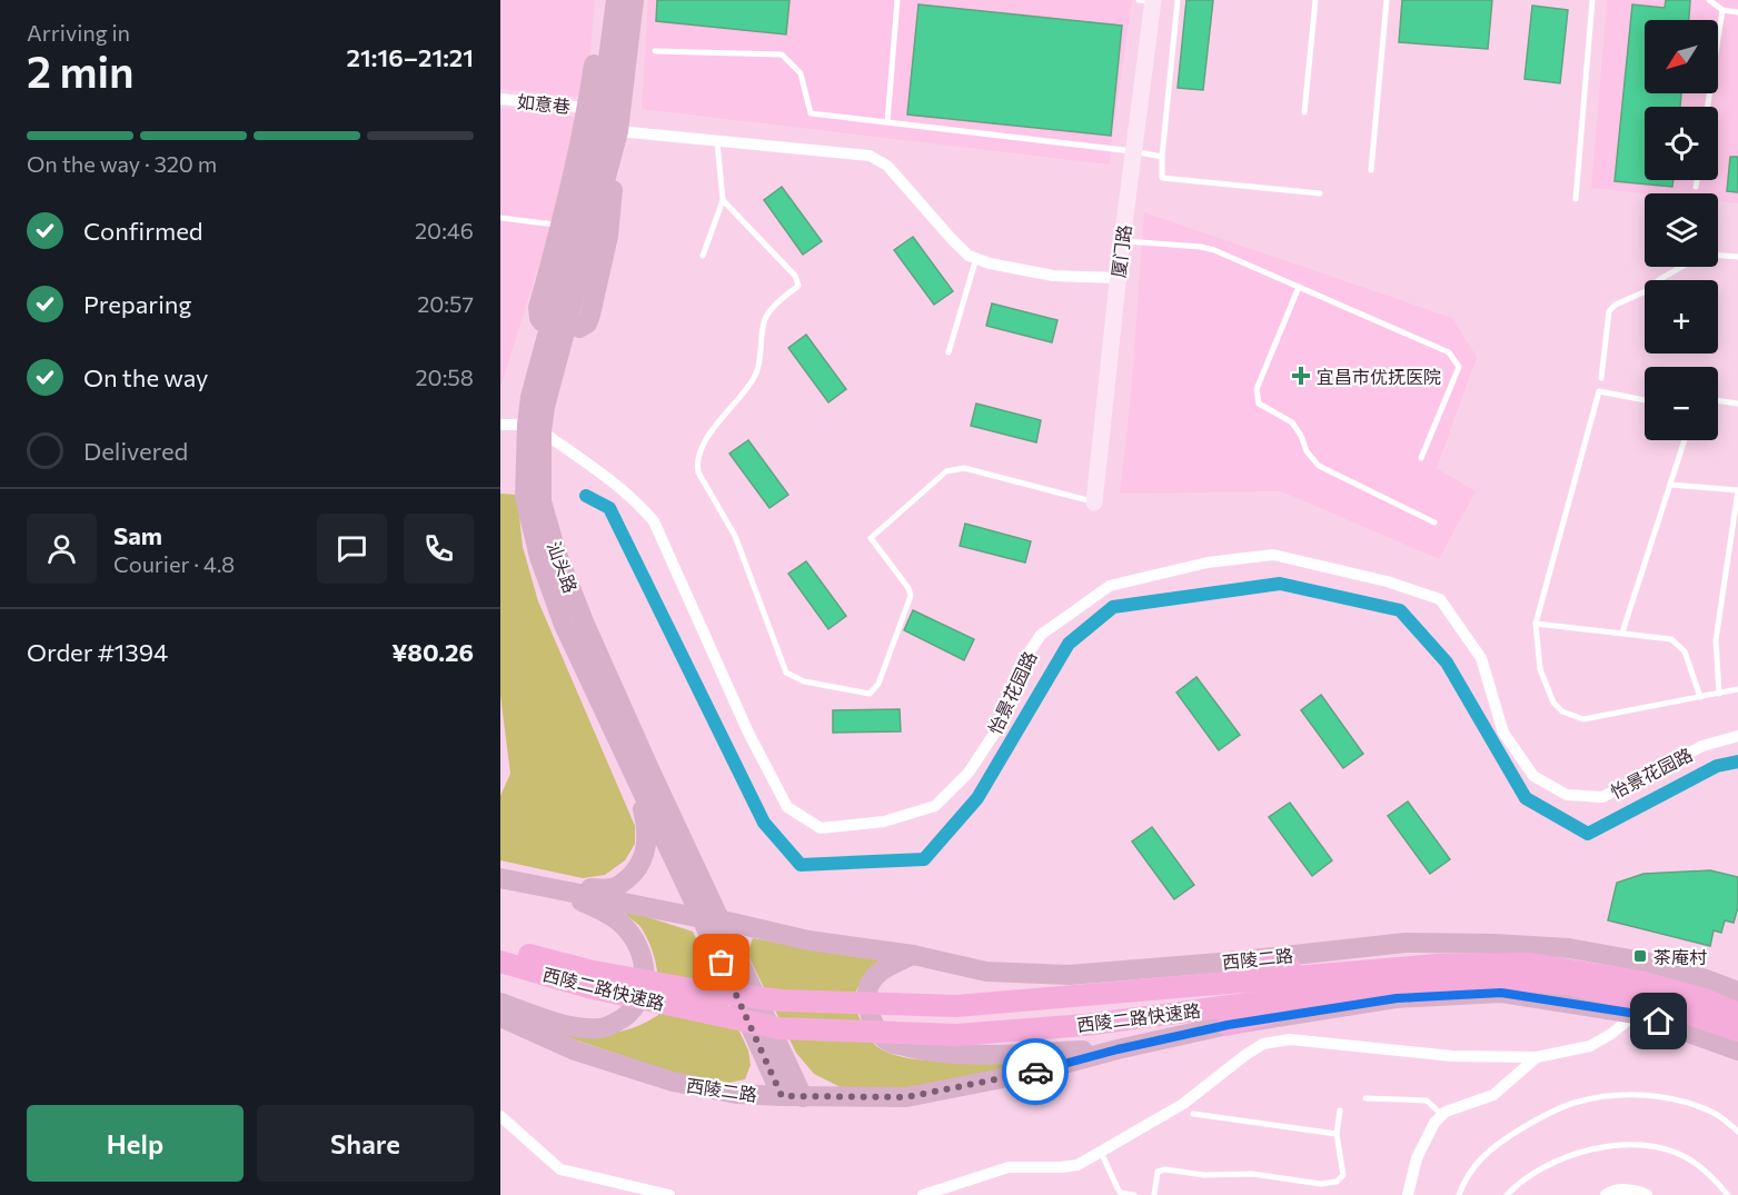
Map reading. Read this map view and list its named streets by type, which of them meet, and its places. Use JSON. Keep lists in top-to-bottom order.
{
  "streets": {
    "highway": ["西陵二路快速路"],
    "main road": ["汕头路", "西陵二路"],
    "street": ["如意巷", "厦门路", "怡景花园路"]
  },
  "crossings": [
    ["汕头路", "怡景花园路"],
    ["汕头路", "西陵二路"]
  ],
  "places": {
    "health": ["宜昌市优抚医院"],
    "transit": ["茶庵村"]
  },
  "north": "bottom left",
  "page": {
    "heading": ["2 min", "Arriving in", "21:16–21:21"],
    "panel": [
      "Sam",
      "Courier · 4.8",
      "Order #1394",
      "¥80.26"
    ],
    "map_buttons": ["+", "−"],
    "bar": "On the way · 320 m",
    "list": [
      ["Confirmed", "20:46"],
      ["Preparing", "20:57"],
      ["On the way", "20:58"],
      "Delivered"
    ],
    "buttons": ["Help", "Share"]
  }
}
